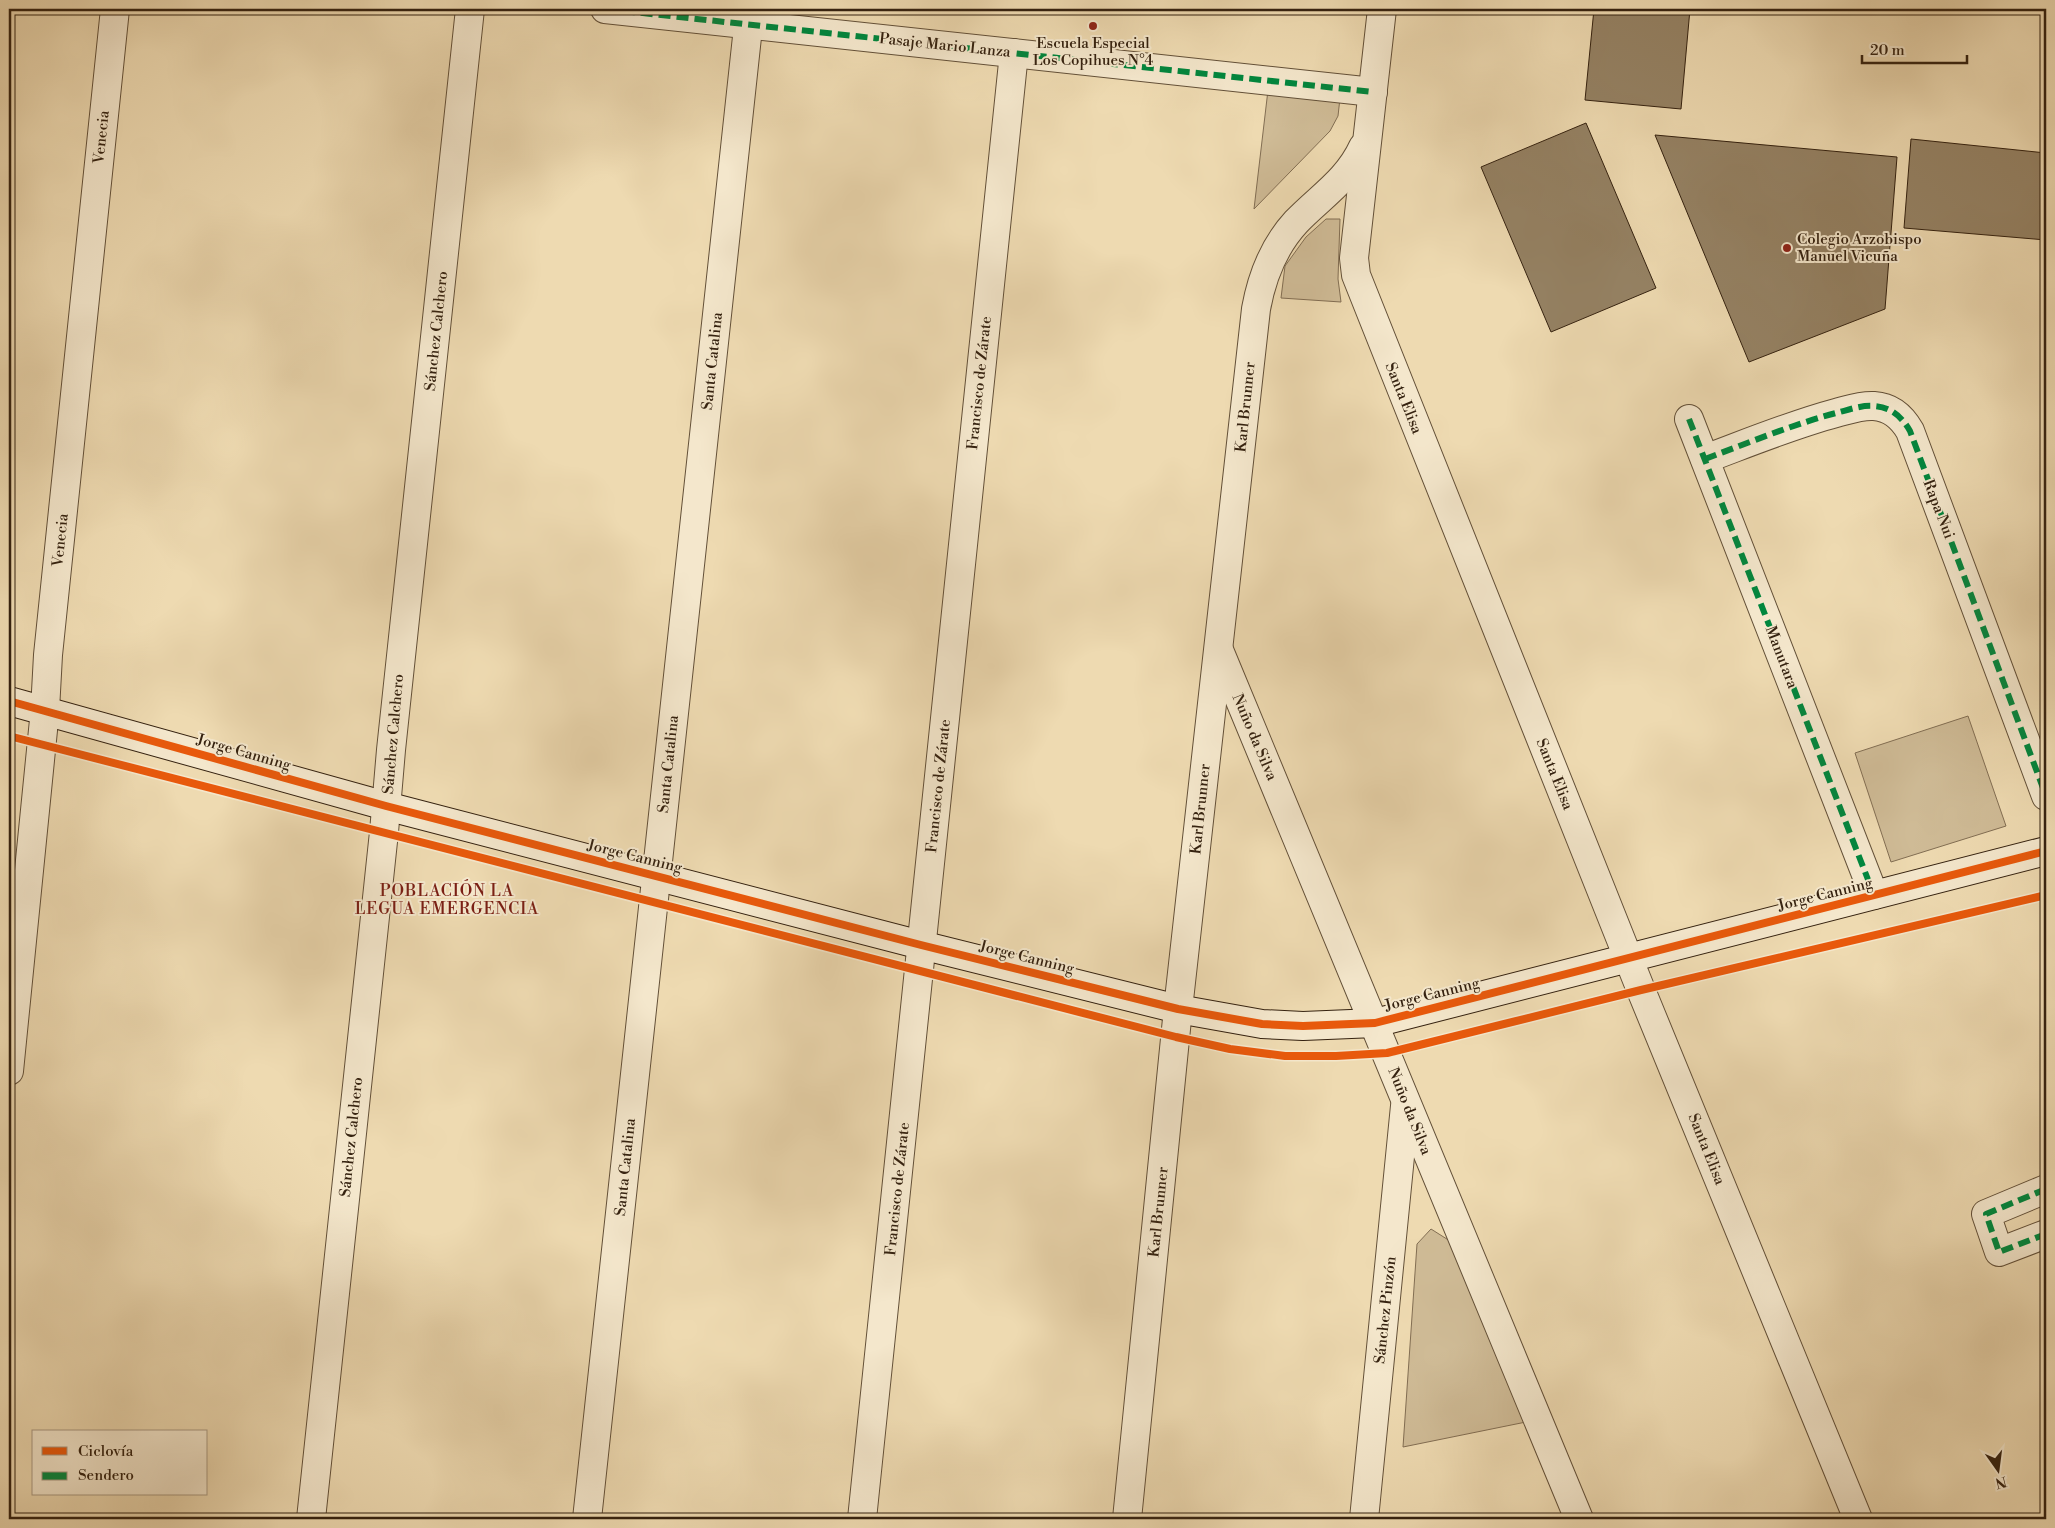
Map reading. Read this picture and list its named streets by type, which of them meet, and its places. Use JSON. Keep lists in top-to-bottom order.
{
  "streets": {
    "street": [
      "Pasaje Mario Lanza",
      "Venecia",
      "Sánchez Calchero",
      "Santa Catalina",
      "Francisco de Zárate",
      "Santa Elisa",
      "Karl Brunner",
      "Rapa Nui",
      "Manutara",
      "Nuño da Silva",
      "Jorge Canning",
      "Sánchez Pinzón"
    ]
  },
  "crossings": [
    ["Pasaje Mario Lanza", "Santa Catalina"],
    ["Pasaje Mario Lanza", "Francisco de Zárate"],
    ["Pasaje Mario Lanza", "Santa Elisa"],
    ["Venecia", "Jorge Canning"],
    ["Sánchez Calchero", "Jorge Canning"],
    ["Santa Catalina", "Jorge Canning"],
    ["Francisco de Zárate", "Jorge Canning"],
    ["Santa Elisa", "Karl Brunner"],
    ["Santa Elisa", "Jorge Canning"],
    ["Karl Brunner", "Nuño da Silva"],
    ["Karl Brunner", "Jorge Canning"],
    ["Rapa Nui", "Manutara"],
    ["Manutara", "Jorge Canning"],
    ["Nuño da Silva", "Jorge Canning"],
    ["Nuño da Silva", "Sánchez Pinzón"]
  ],
  "districts": ["POBLACIÓN LA LEGUA EMERGENCIA"],
  "places": ["Escuela Especial Los Copihues N°4", "Colegio Arzobispo Manuel Vicuña"],
  "legend": ["Ciclovía", "Sendero"],
  "scale_bar": "20 m",
  "north": "bottom"
}
